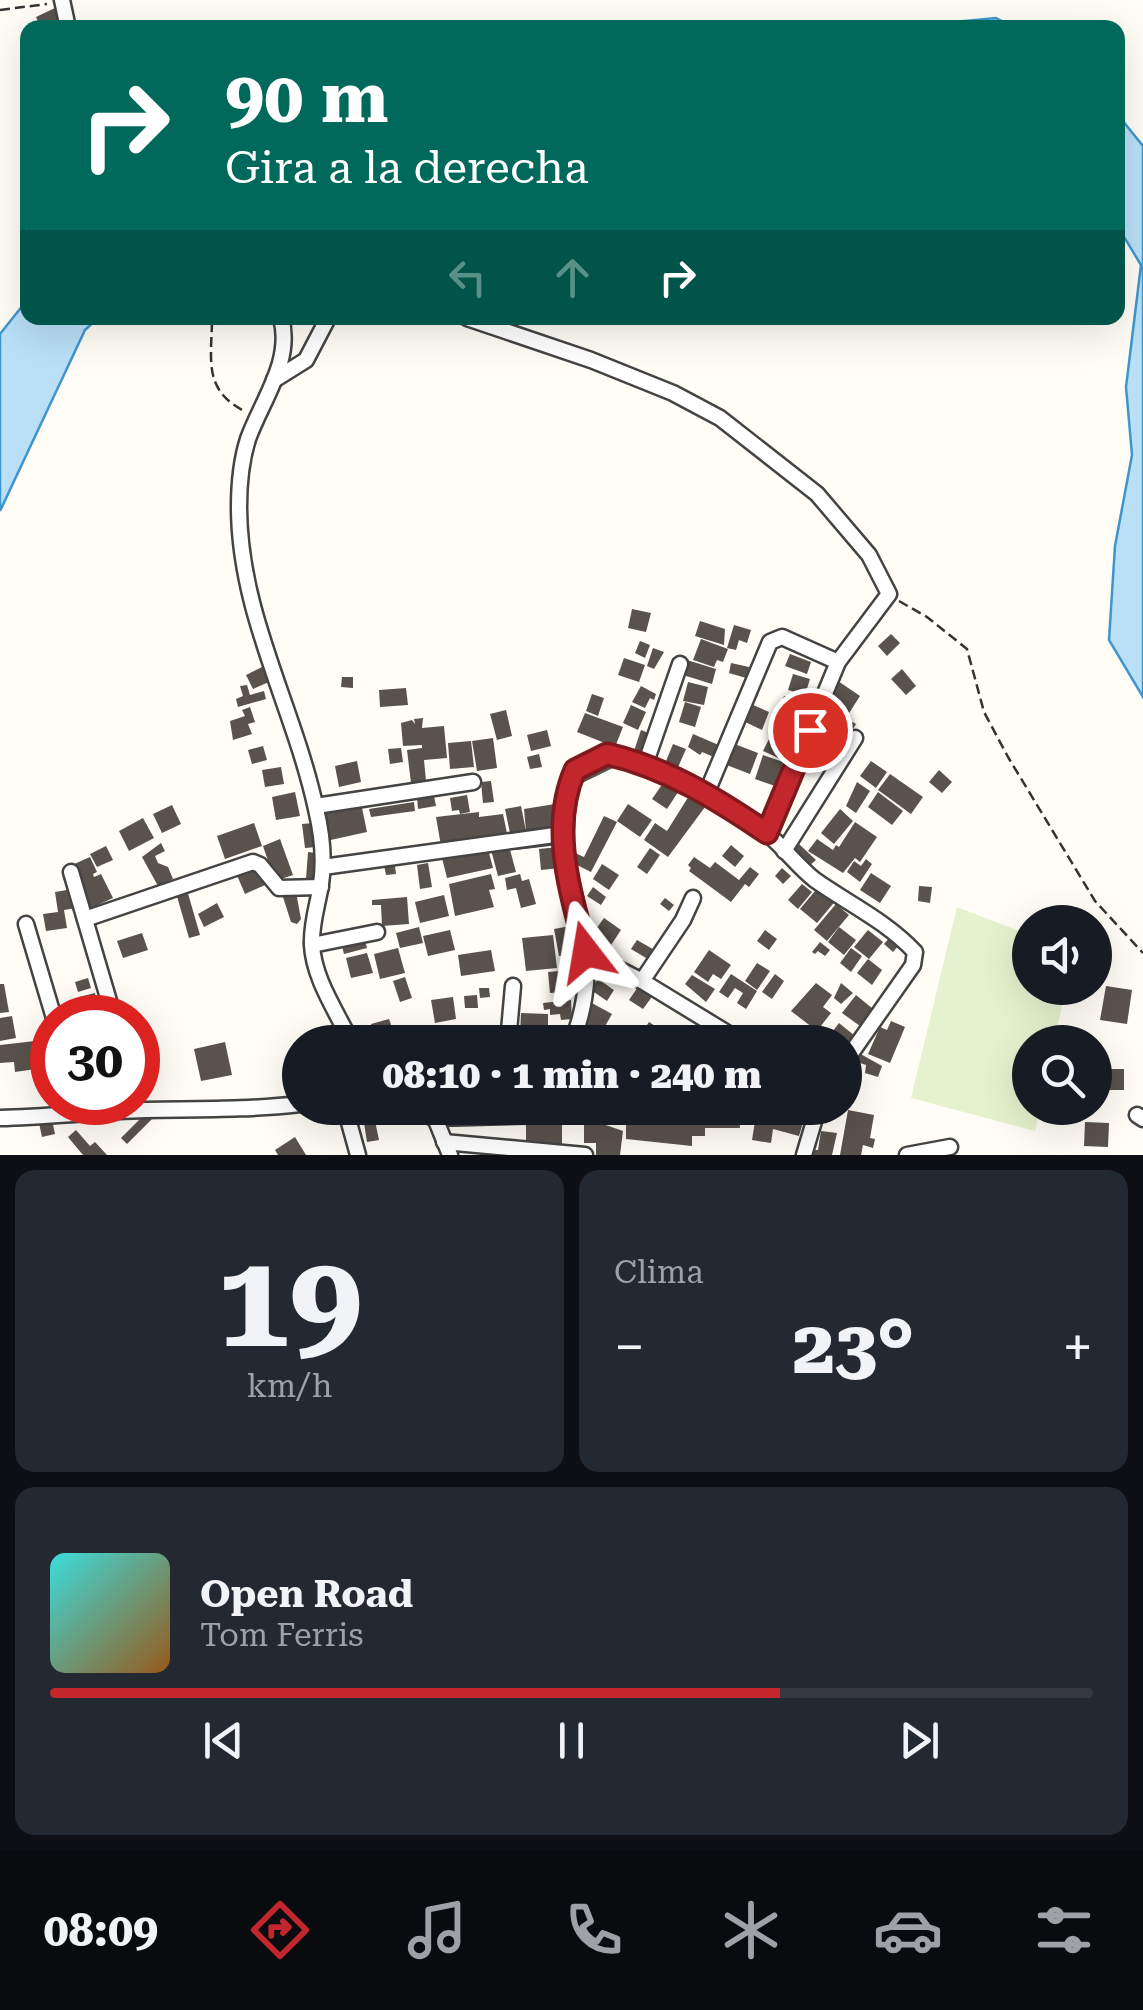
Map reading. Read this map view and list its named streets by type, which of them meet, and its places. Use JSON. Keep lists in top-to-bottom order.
{
  "page": {
    "turn": ["90 m", "Gira a la derecha"],
    "limit": "30",
    "trip": "08:10 · 1 min · 240 m",
    "tile": [
      ["19", "km/h"],
      "Clima"
    ],
    "heat": ["−", "23°", "+"],
    "song": ["Open Road", "Tom Ferris"],
    "tabs": "08:09"
  }
}
